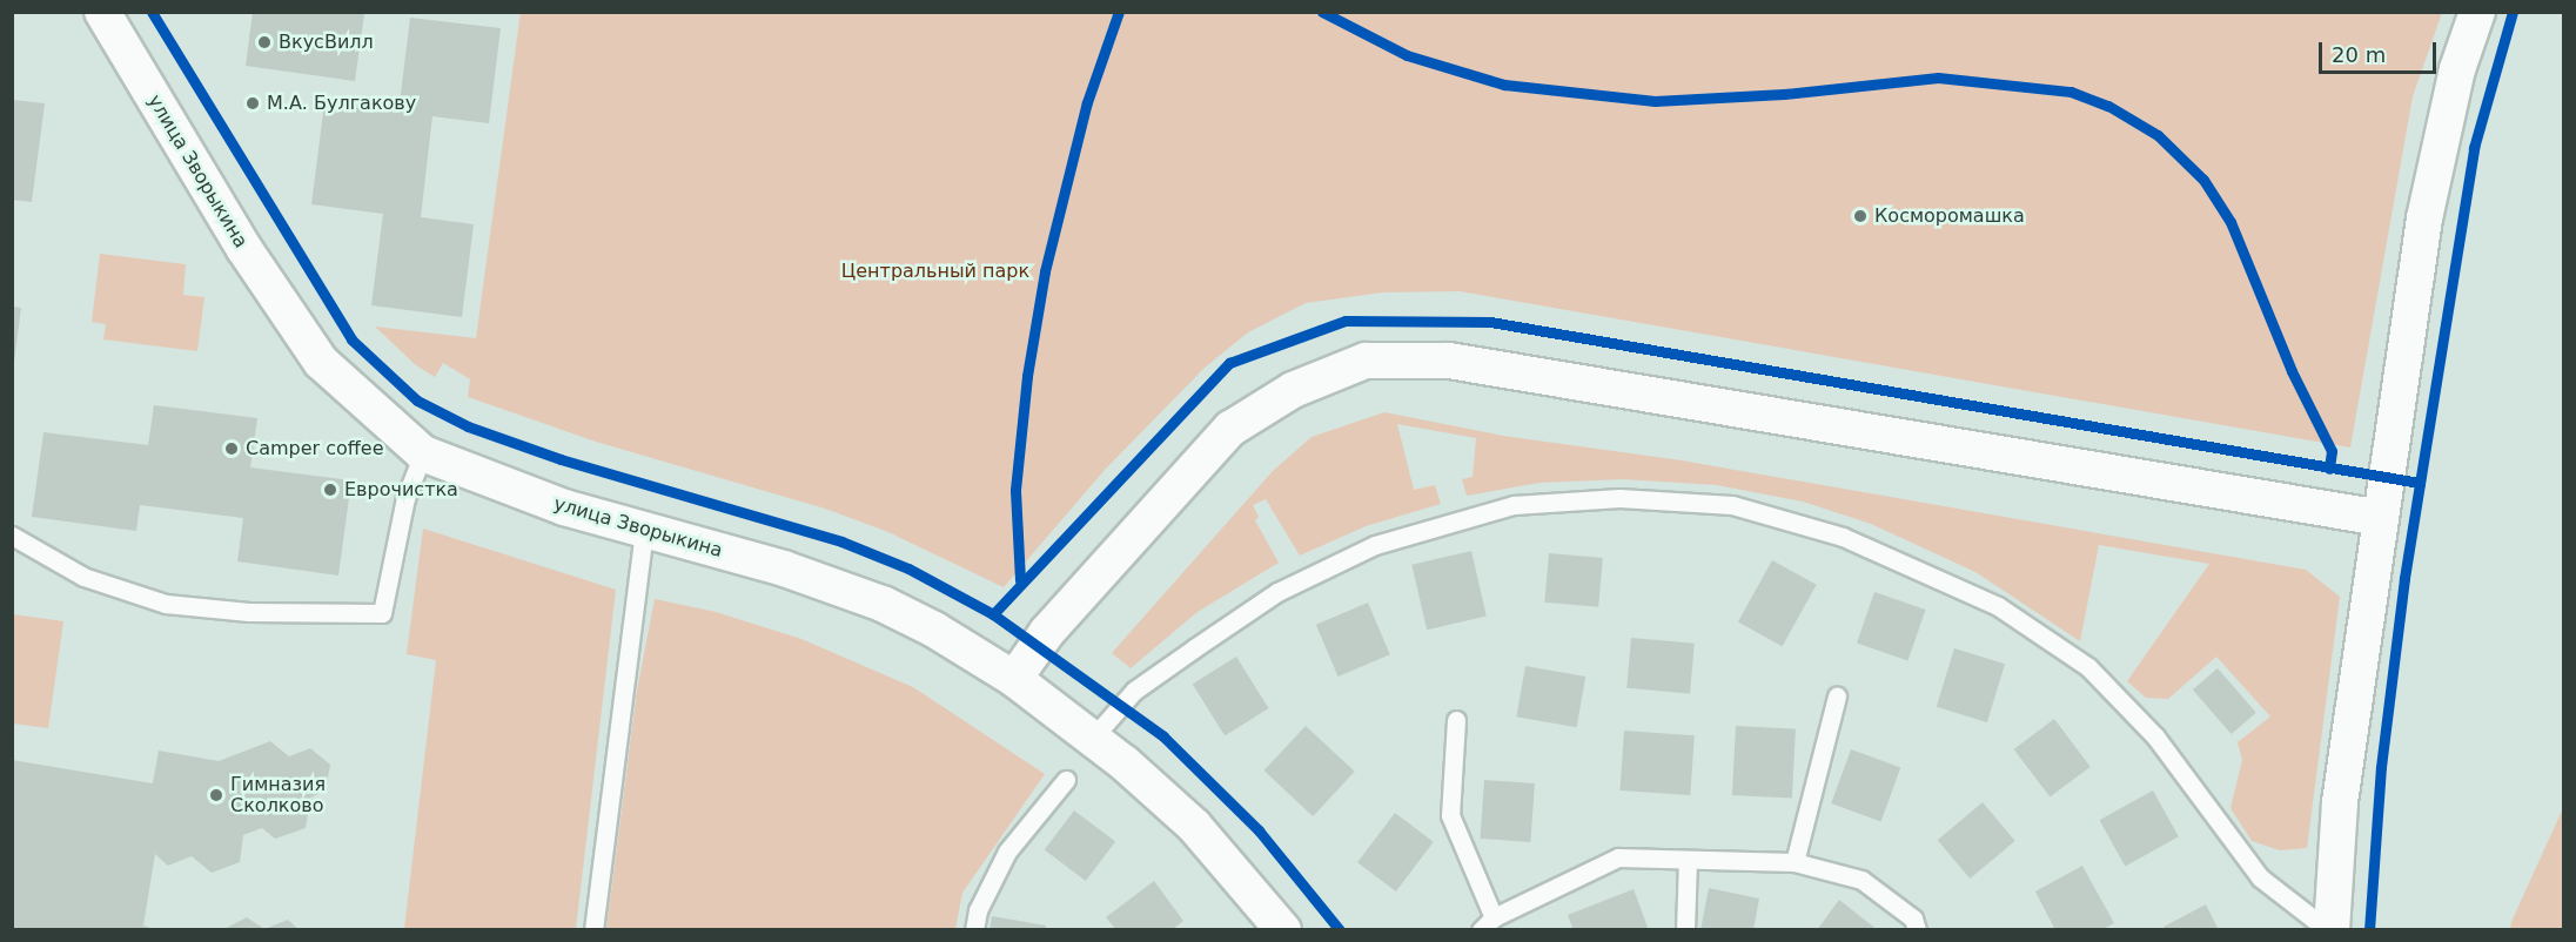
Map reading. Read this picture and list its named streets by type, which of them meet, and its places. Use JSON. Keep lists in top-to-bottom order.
{
  "streets": {
    "street": ["улица Зворыкина"]
  },
  "parks": ["Центральный парк"],
  "places": [
    "ВкусВилл",
    "М.А. Булгакову",
    "Косморомашка",
    "Camper coffee",
    "Еврочистка",
    "Гимназия Сколково"
  ],
  "scale_bar": "20 m"
}
